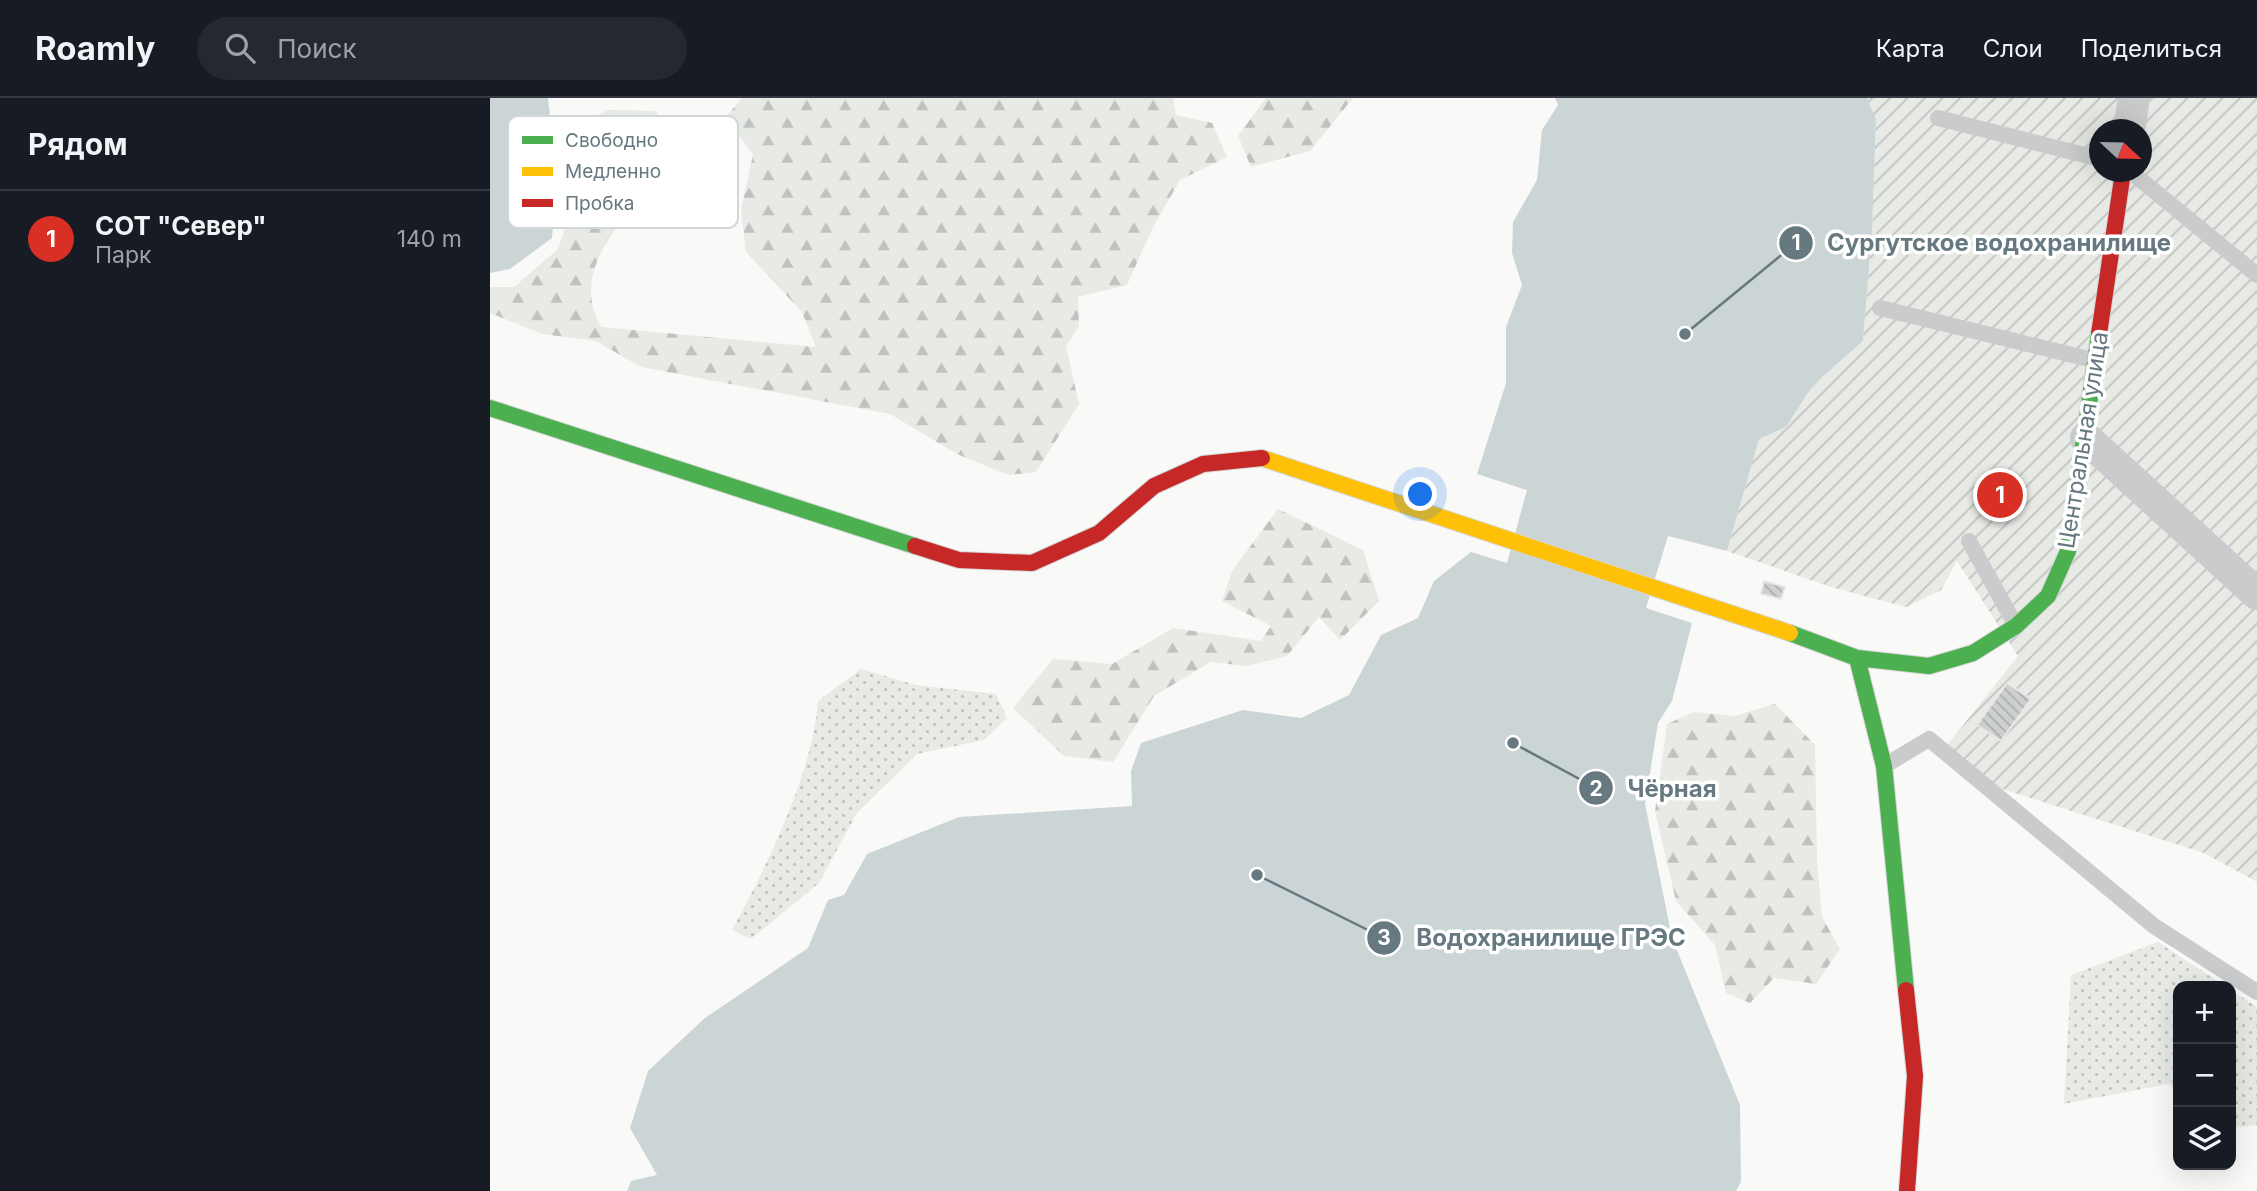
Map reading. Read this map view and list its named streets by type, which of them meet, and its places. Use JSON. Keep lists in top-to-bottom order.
{
  "streets": {
    "street": ["Центральная улица"]
  },
  "places": ["Сургутское водохранилище", "Чёрная", "Водохранилище ГРЭС"],
  "legend": ["Свободно", "Медленно", "Пробка"],
  "north": "right",
  "page": {
    "header": "Roamly",
    "search": "Поиск",
    "nav": ["Карта", "Слои", "Поделиться"],
    "heading": "Рядом",
    "list": [
      {
        "mark": "1",
        "name": "СОТ \"Север\"",
        "note": "Парк",
        "value": "140 m"
      }
    ],
    "pins": "1",
    "map_buttons": ["+", "−"]
  }
}
